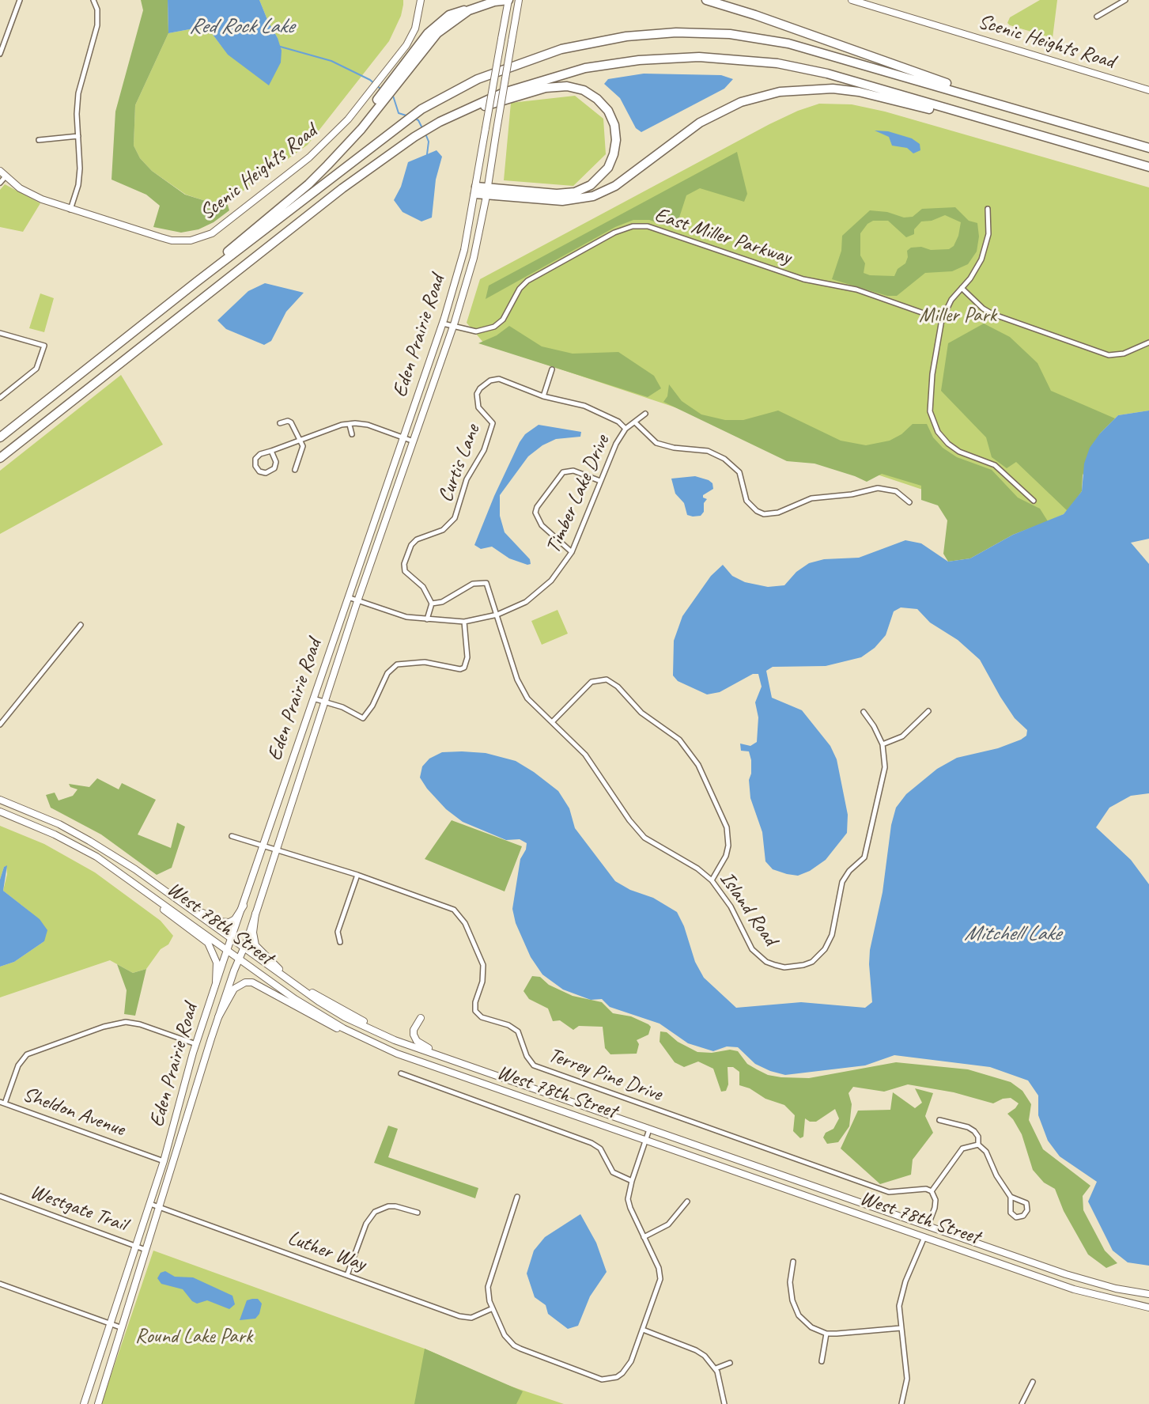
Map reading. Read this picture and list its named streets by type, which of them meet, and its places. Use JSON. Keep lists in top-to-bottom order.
{
  "streets": {
    "main road": ["Scenic Heights Road", "Eden Prairie Road", "West 78th Street"],
    "street": [
      "East Miller Parkway",
      "Curtis Lane",
      "Timber Lake Drive",
      "Island Road",
      "Terrey Pine Drive",
      "Sheldon Avenue",
      "Westgate Trail",
      "Luther Way"
    ]
  },
  "crossings": [
    ["East Miller Parkway", "Eden Prairie Road"],
    ["Eden Prairie Road", "Timber Lake Drive"],
    ["Eden Prairie Road", "West 78th Street"],
    ["Eden Prairie Road", "Terrey Pine Drive"],
    ["Eden Prairie Road", "Sheldon Avenue"],
    ["Eden Prairie Road", "Westgate Trail"],
    ["Eden Prairie Road", "Luther Way"],
    ["Curtis Lane", "Timber Lake Drive"],
    ["Curtis Lane", "Island Road"],
    ["Timber Lake Drive", "Island Road"]
  ],
  "water": ["Red Rock Lake", "Mitchell Lake"],
  "parks": ["Miller Park", "Round Lake Park"]
}
